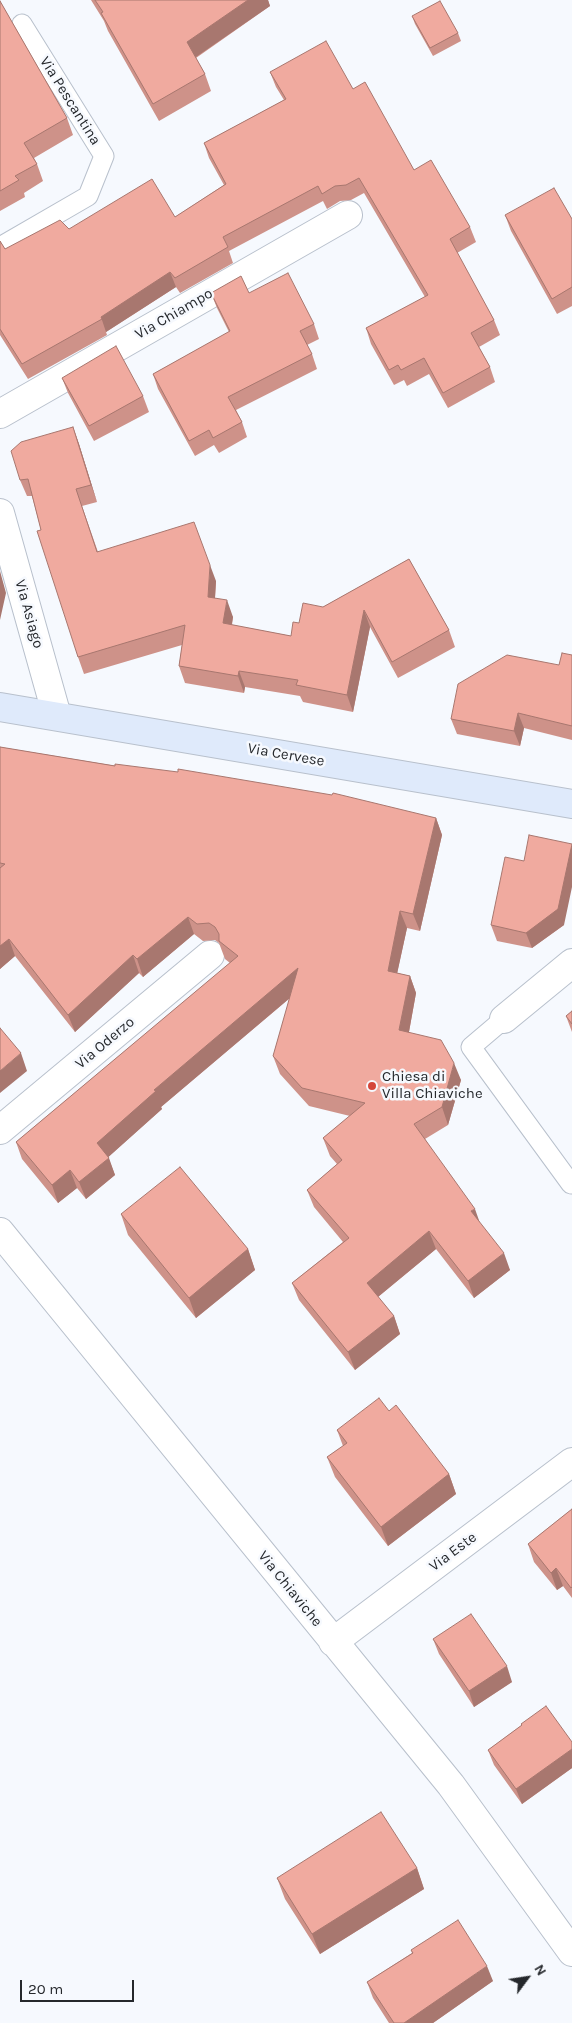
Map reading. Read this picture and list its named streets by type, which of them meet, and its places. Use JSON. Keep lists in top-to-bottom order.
{
  "streets": {
    "main road": ["Via Cervese"],
    "street": [
      "Via Chiampo",
      "Via Asiago",
      "Via Oderzo",
      "Via Este",
      "Via Chiaviche"
    ],
    "lane": ["Via Pescantina"]
  },
  "crossings": [
    ["Via Asiago", "Via Cervese"],
    ["Via Este", "Via Chiaviche"]
  ],
  "places": ["Chiesa di Villa Chiaviche"],
  "scale_bar": "20 m",
  "north": "top right"
}
